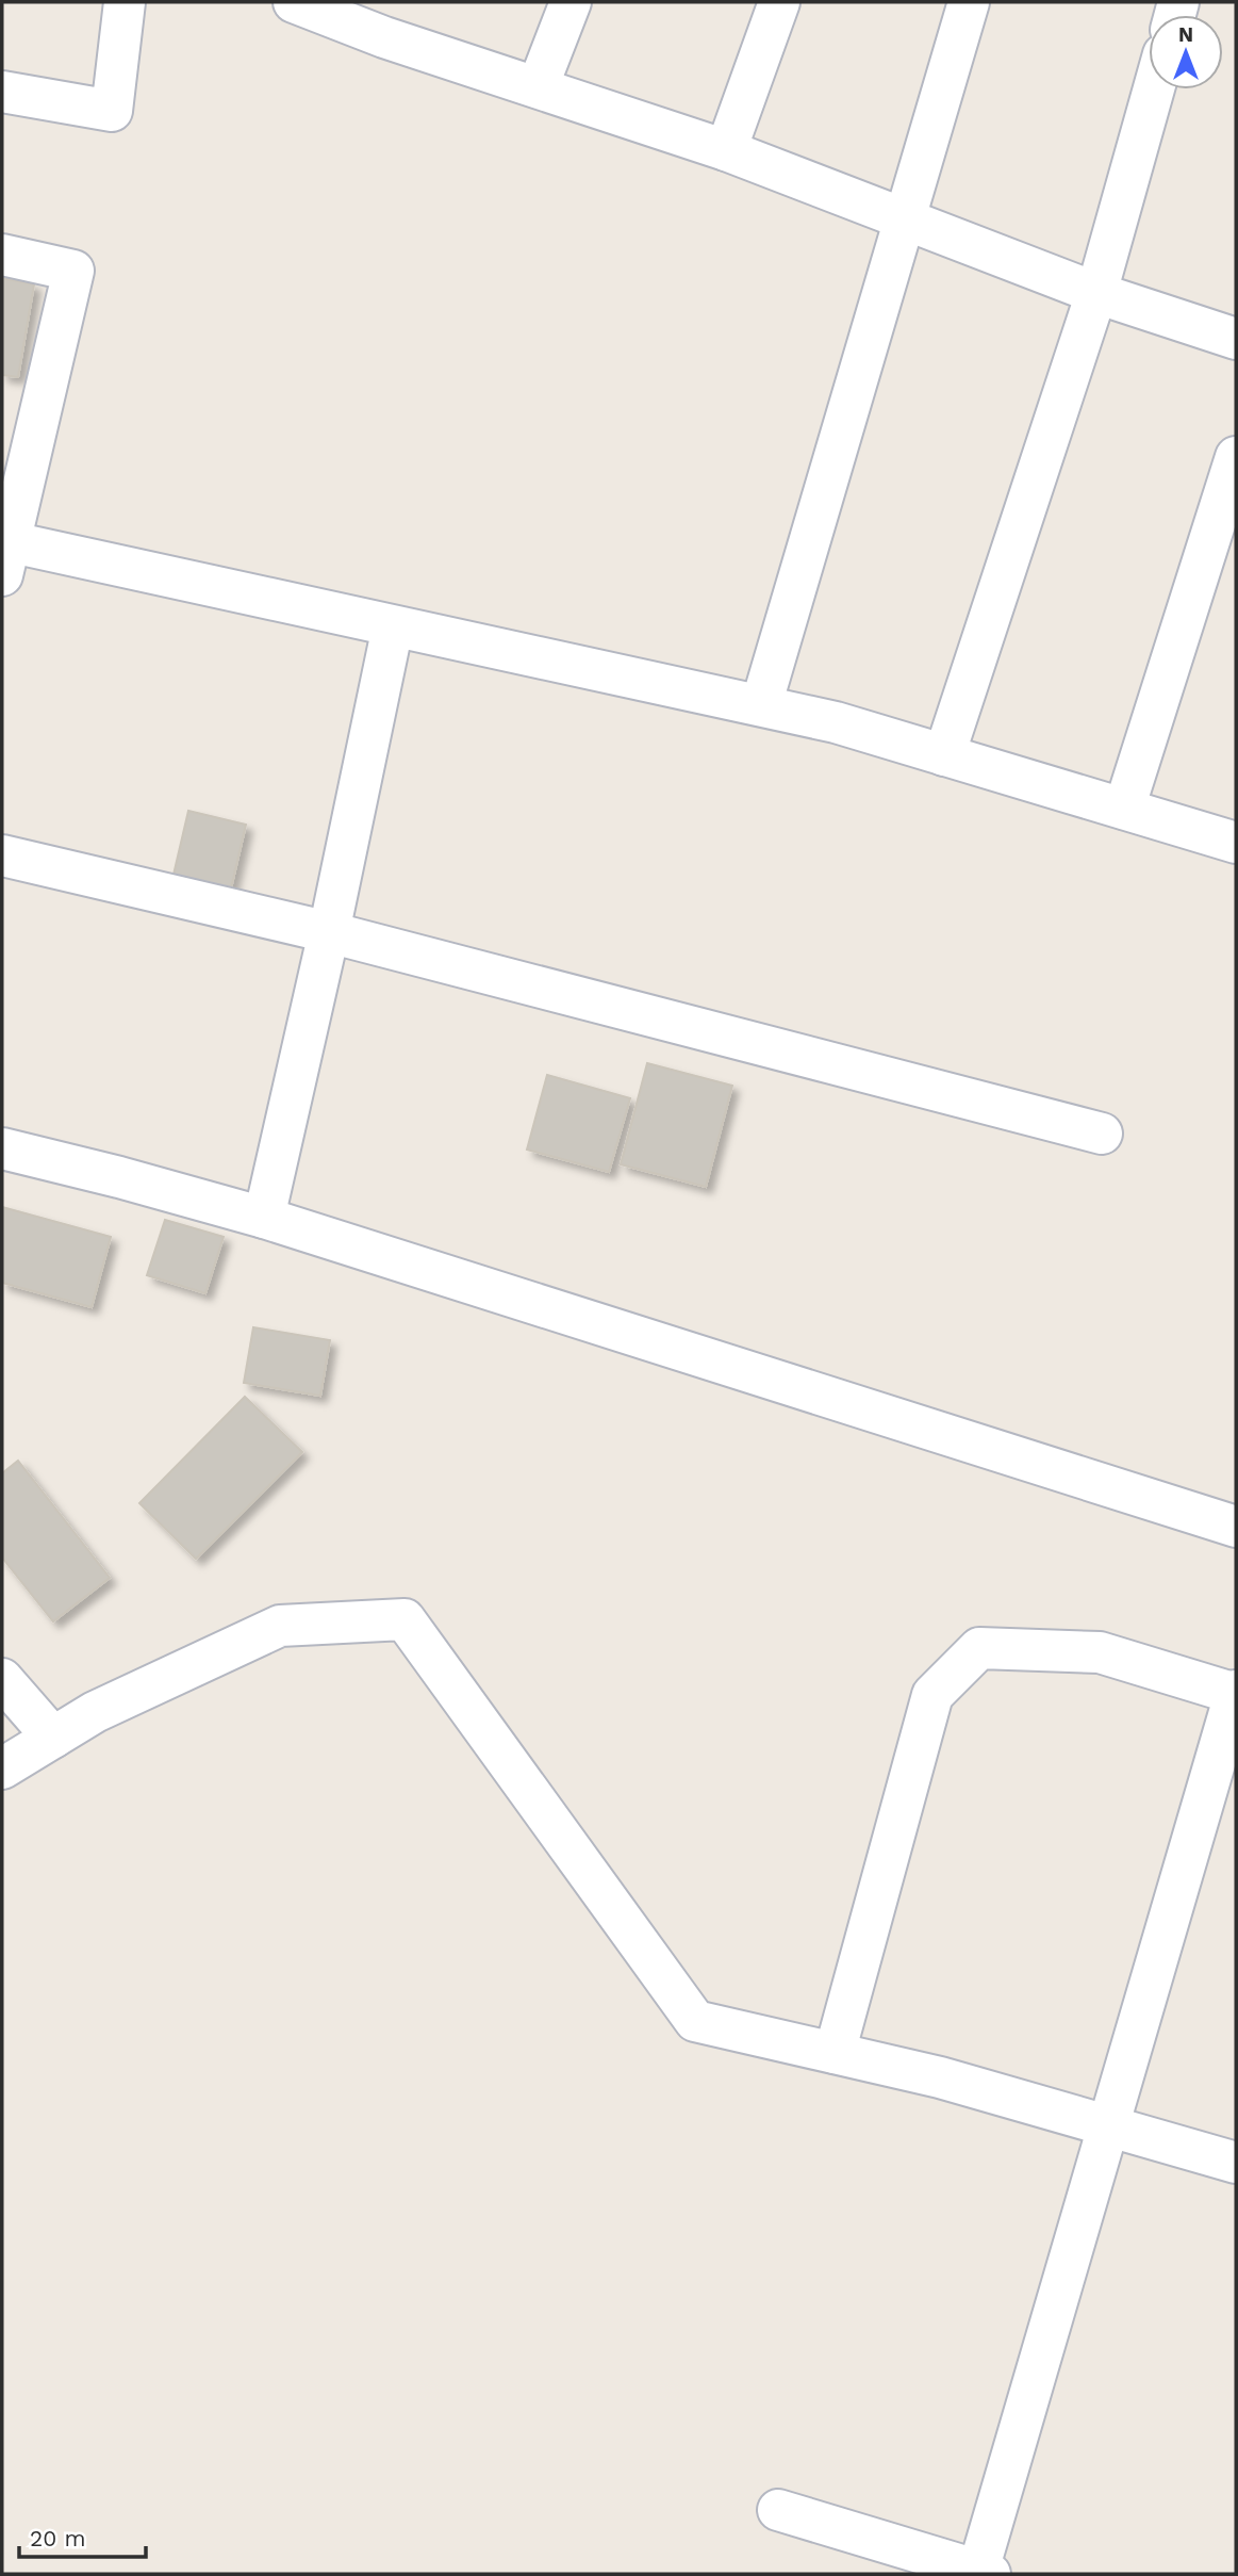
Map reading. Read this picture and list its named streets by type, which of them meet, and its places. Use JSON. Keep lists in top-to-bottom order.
{
  "scale_bar": "20 m",
  "north": "top"
}
